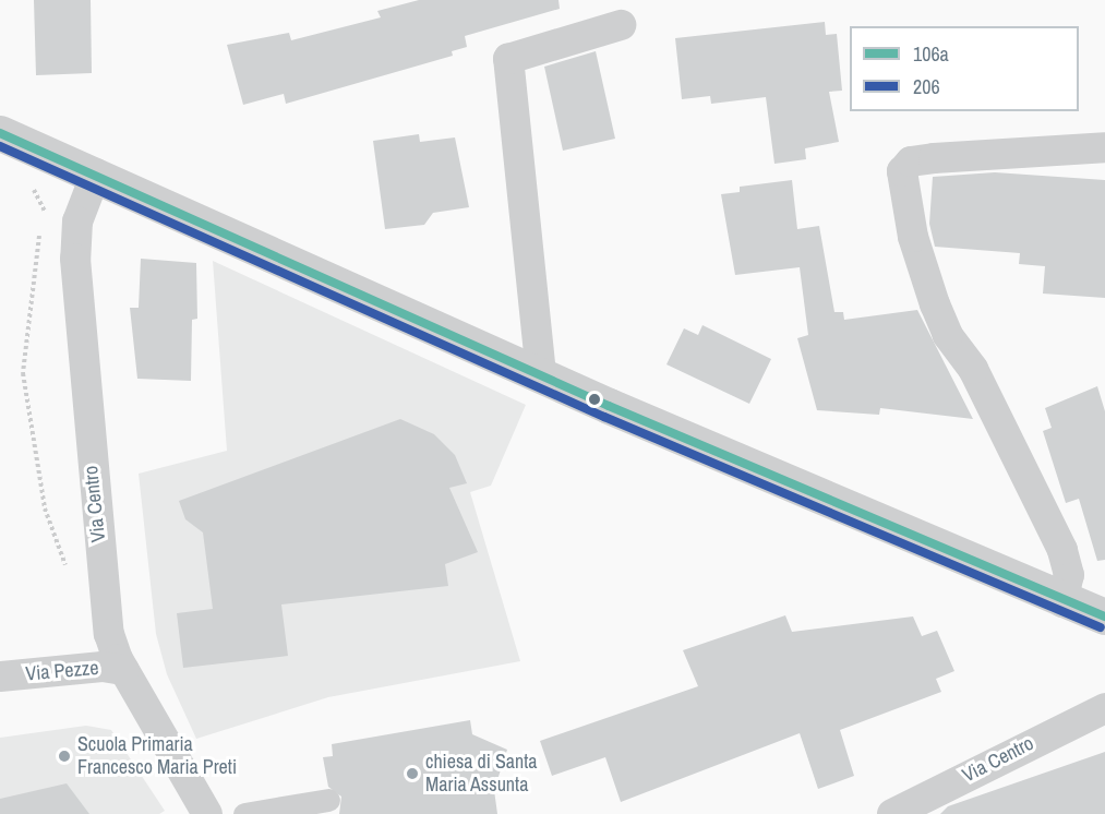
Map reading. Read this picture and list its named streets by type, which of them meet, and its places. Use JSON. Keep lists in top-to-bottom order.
{
  "streets": {
    "street": ["Via Centro", "Via Pezze"]
  },
  "crossings": [
    ["Via Centro", "Via Pezze"]
  ],
  "places": ["Scuola Primaria Francesco Maria Preti", "chiesa di Santa Maria Assunta"],
  "lines": ["transit line 106a", "transit line 206"],
  "legend": ["106a", "206"]
}
